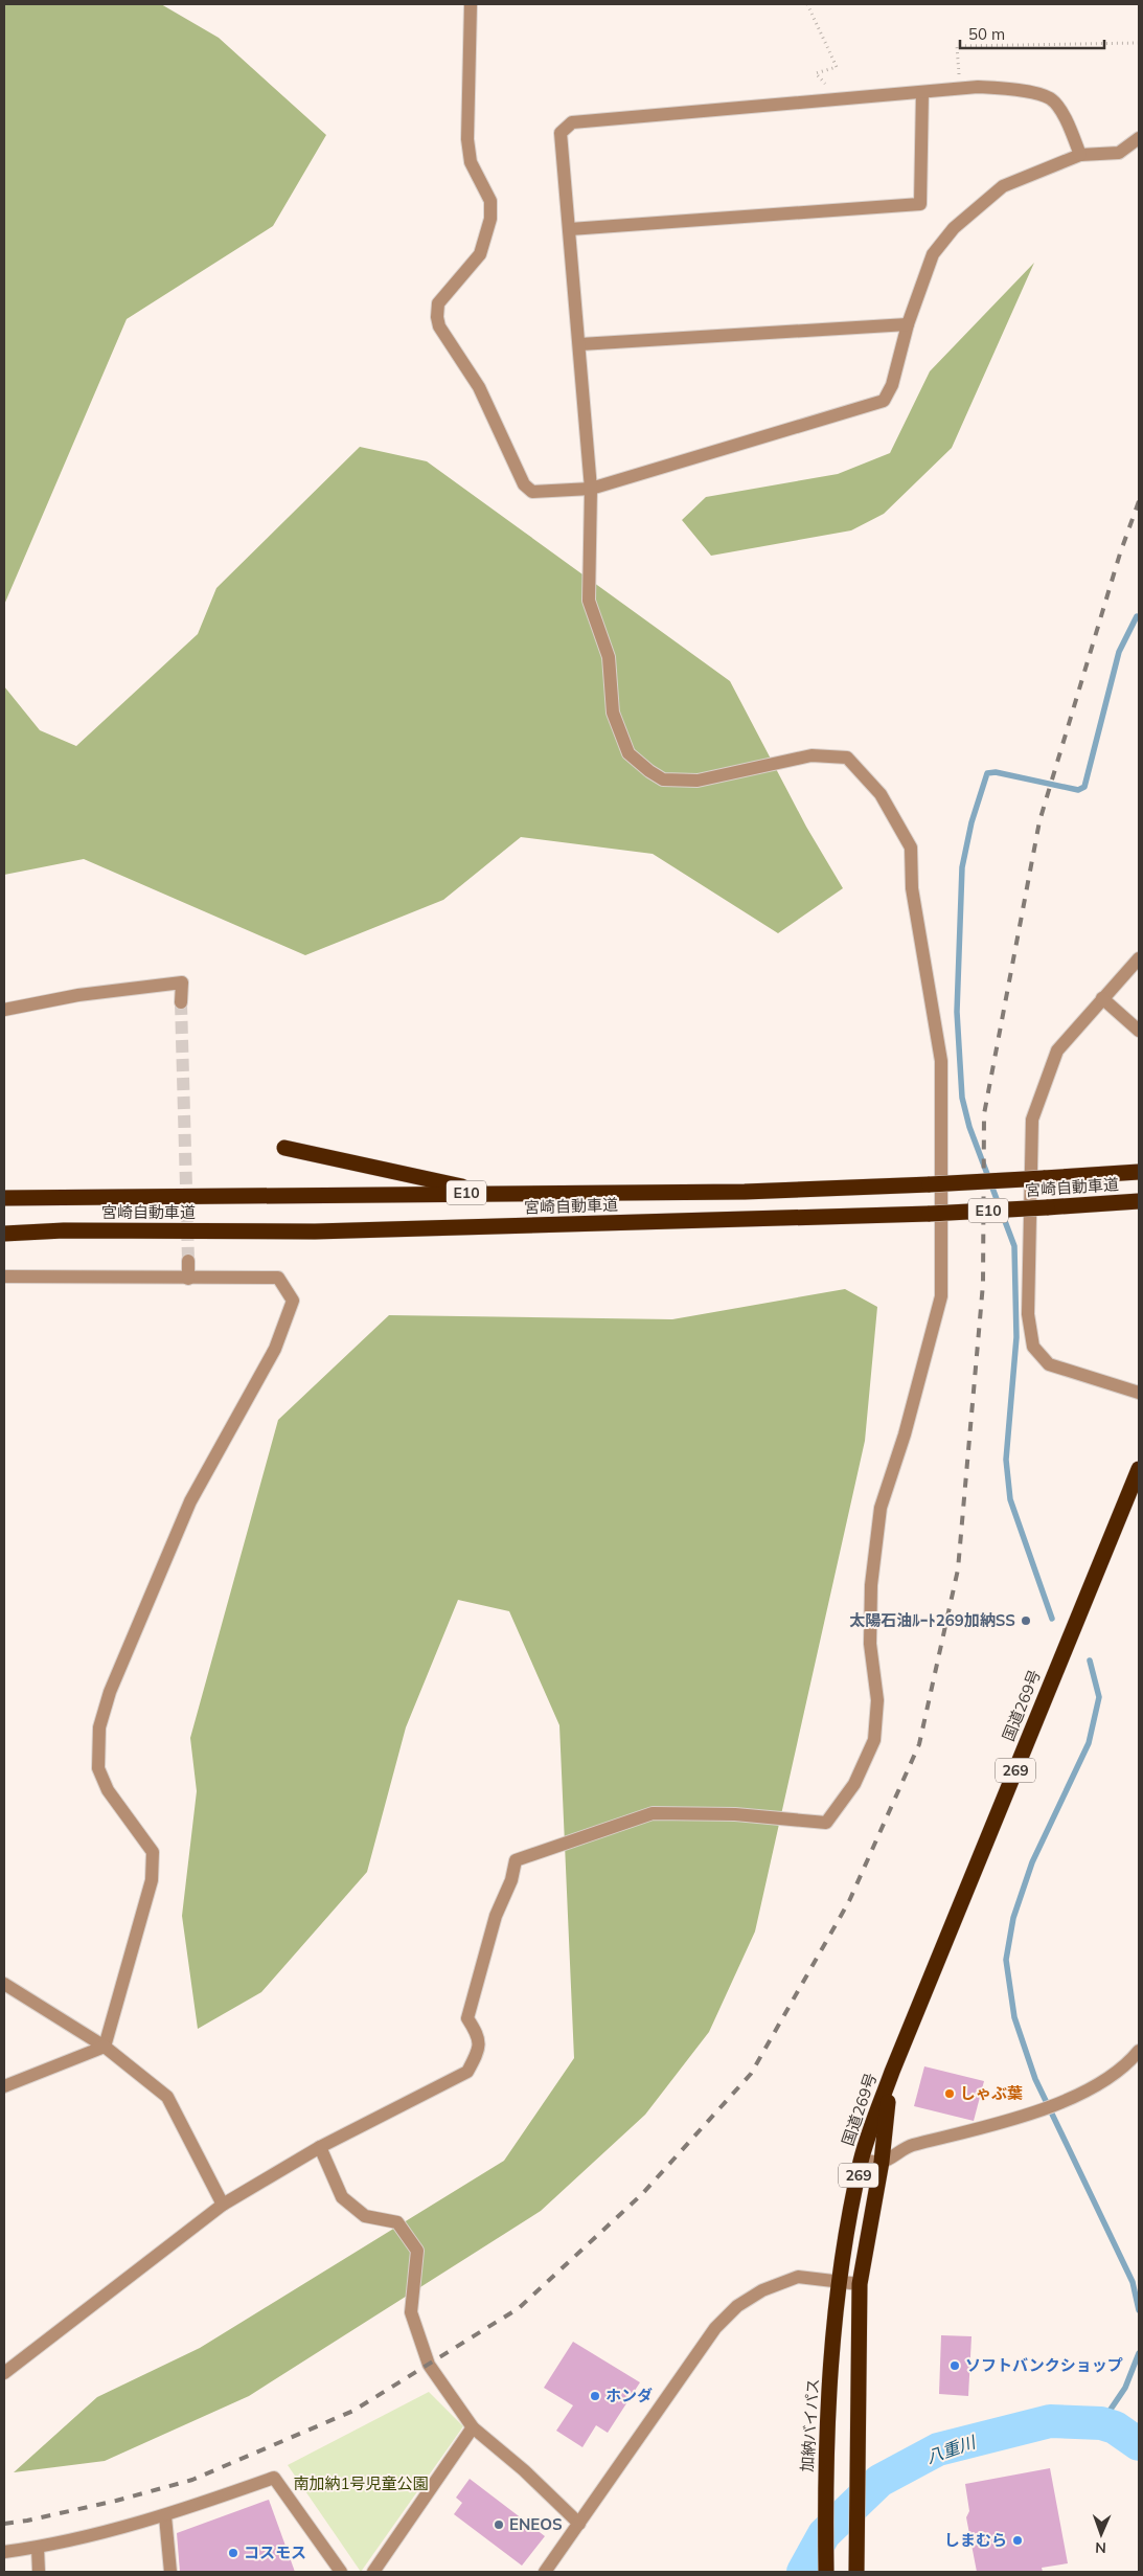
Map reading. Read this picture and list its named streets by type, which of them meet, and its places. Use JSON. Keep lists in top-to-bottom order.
{
  "streets": {
    "highway": [
      "宮崎自動車道",
      "E10",
      "国道269号",
      "269",
      "加納バイパス"
    ]
  },
  "crossings": [
    ["国道269号", "269"],
    ["国道269号", "加納バイパス"]
  ],
  "water": ["八重川"],
  "parks": ["南加納1号児童公園"],
  "places": [
    "太陽石油ﾙｰﾄ269加納SS",
    "しゃぶ葉",
    "ソフトバンクショップ",
    "ホンダ",
    "ENEOS",
    "しまむら",
    "コスモス"
  ],
  "scale_bar": "50 m",
  "north": "bottom"
}
